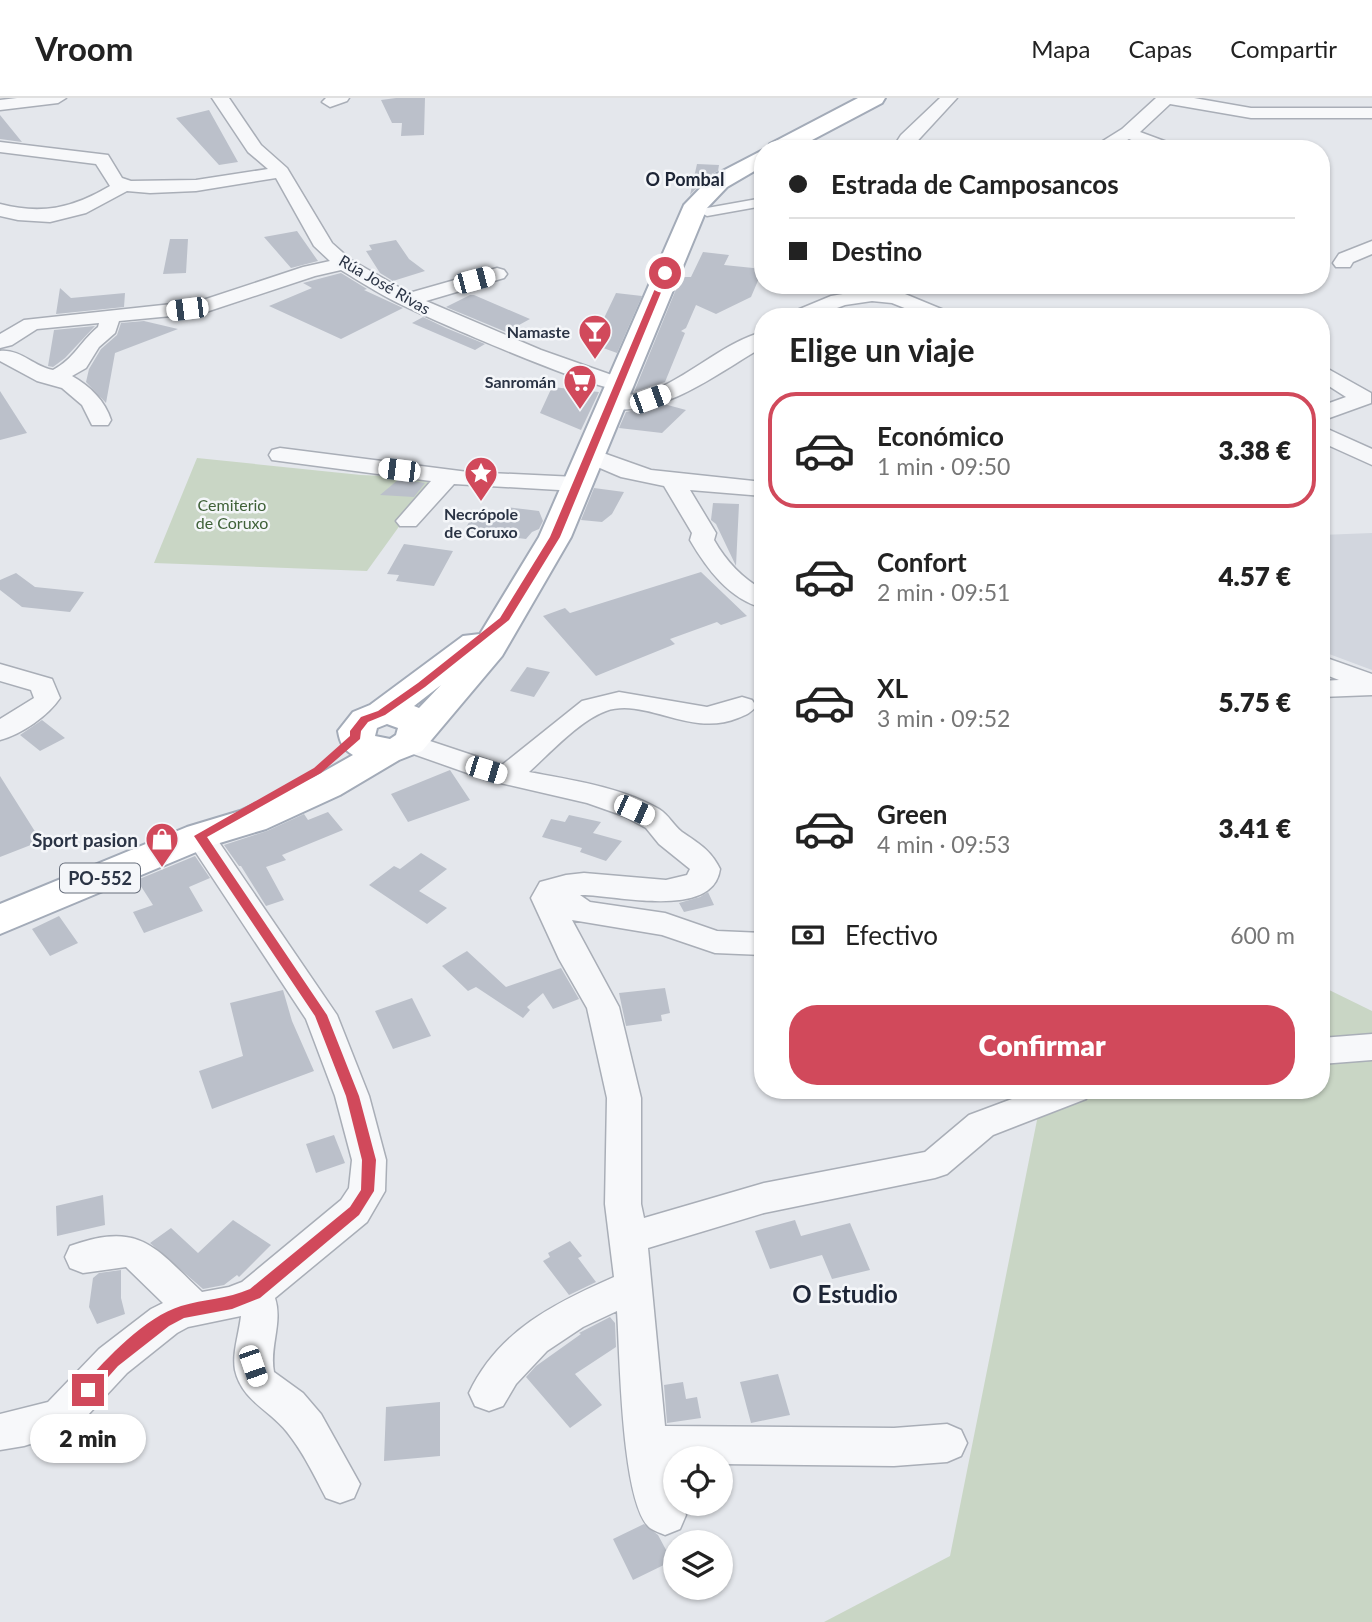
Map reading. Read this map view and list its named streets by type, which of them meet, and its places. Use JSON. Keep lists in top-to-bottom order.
{
  "streets": {
    "main road": ["PO-552"],
    "street": ["Rúa José Rivas"]
  },
  "crossings": [
    ["Rúa José Rivas", "PO-552"]
  ],
  "districts": ["O Pombal", "O Estudio"],
  "parks": ["Cemiterio de Coruxo"],
  "places": {
    "bar": ["Namaste"],
    "supermarket": ["Sanromán"],
    "place": ["Necrópole de Coruxo"],
    "shop": ["Sport pasion"]
  },
  "page": {
    "header": "Vroom",
    "nav": ["Mapa", "Capas", "Compartir"],
    "banner": ["Estrada de Camposancos", "Destino"],
    "heading": "Elige un viaje",
    "list": [
      {
        "name": "Económico",
        "note": "1 min · 09:50",
        "value": "3.38 €"
      },
      {
        "name": "Confort",
        "note": "2 min · 09:51",
        "value": "4.57 €"
      },
      {
        "name": "XL",
        "note": "3 min · 09:52",
        "value": "5.75 €"
      },
      {
        "name": "Green",
        "note": "4 min · 09:53",
        "value": "3.41 €"
      }
    ],
    "pay": ["Efectivo", "600 m"],
    "buttons": "Confirmar",
    "bubble": "2 min"
  }
}
